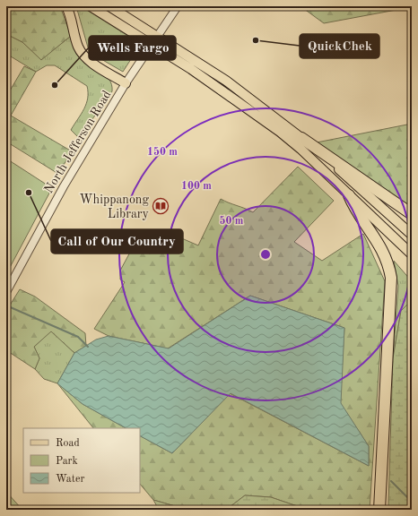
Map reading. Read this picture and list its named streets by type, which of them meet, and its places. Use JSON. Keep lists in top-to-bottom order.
{
  "streets": {
    "street": ["North Jefferson Road"]
  },
  "places": {
    "other": ["QuickChek", "Wells Fargo", "Call of Our Country"],
    "library": ["Whippanong Library"]
  },
  "legend": ["Road", "Park", "Water"],
  "rings": ["150 m", "100 m", "50 m"]
}
